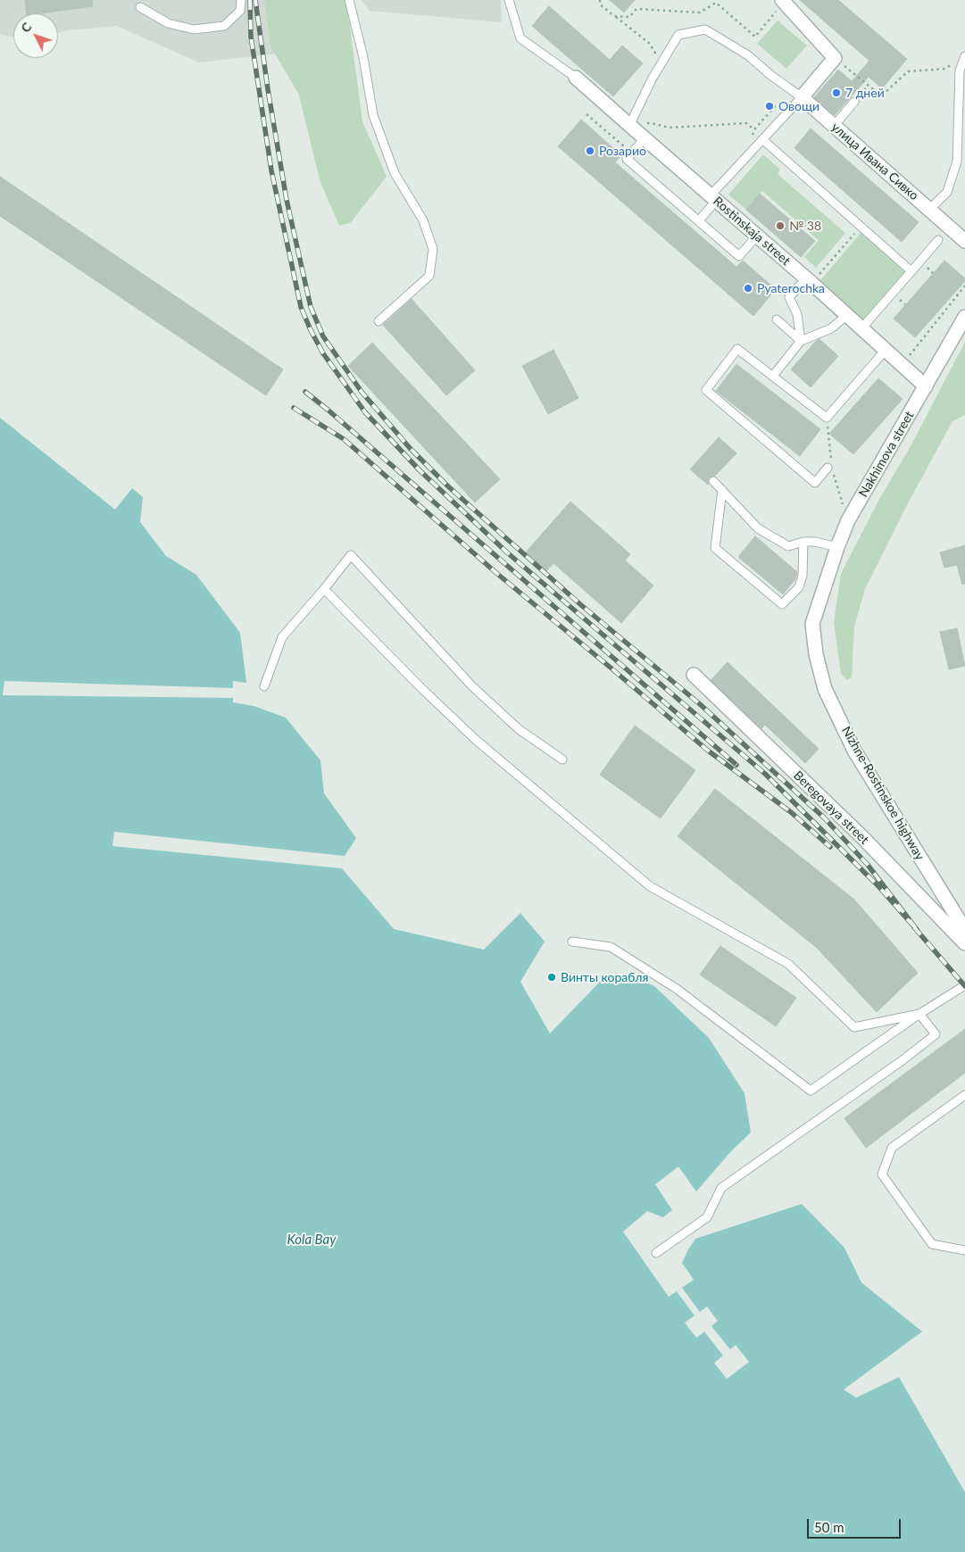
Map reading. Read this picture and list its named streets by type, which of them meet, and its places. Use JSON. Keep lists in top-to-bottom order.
{
  "streets": {
    "street": [
      "улица Ивана Сивко",
      "Rostinskaja street",
      "Nakhimova street",
      "Nizhne-Rostinskoe highway",
      "Beregovaya street"
    ]
  },
  "crossings": [
    ["Rostinskaja street", "Nakhimova street"],
    ["Nakhimova street", "Nizhne-Rostinskoe highway"]
  ],
  "water": ["Kola Bay"],
  "places": [
    "7 дней",
    "Овощи",
    "Розарио",
    "№ 38",
    "Pyaterochka",
    "Винты корабля"
  ],
  "scale_bar": "50 m",
  "north": "top left"
}
